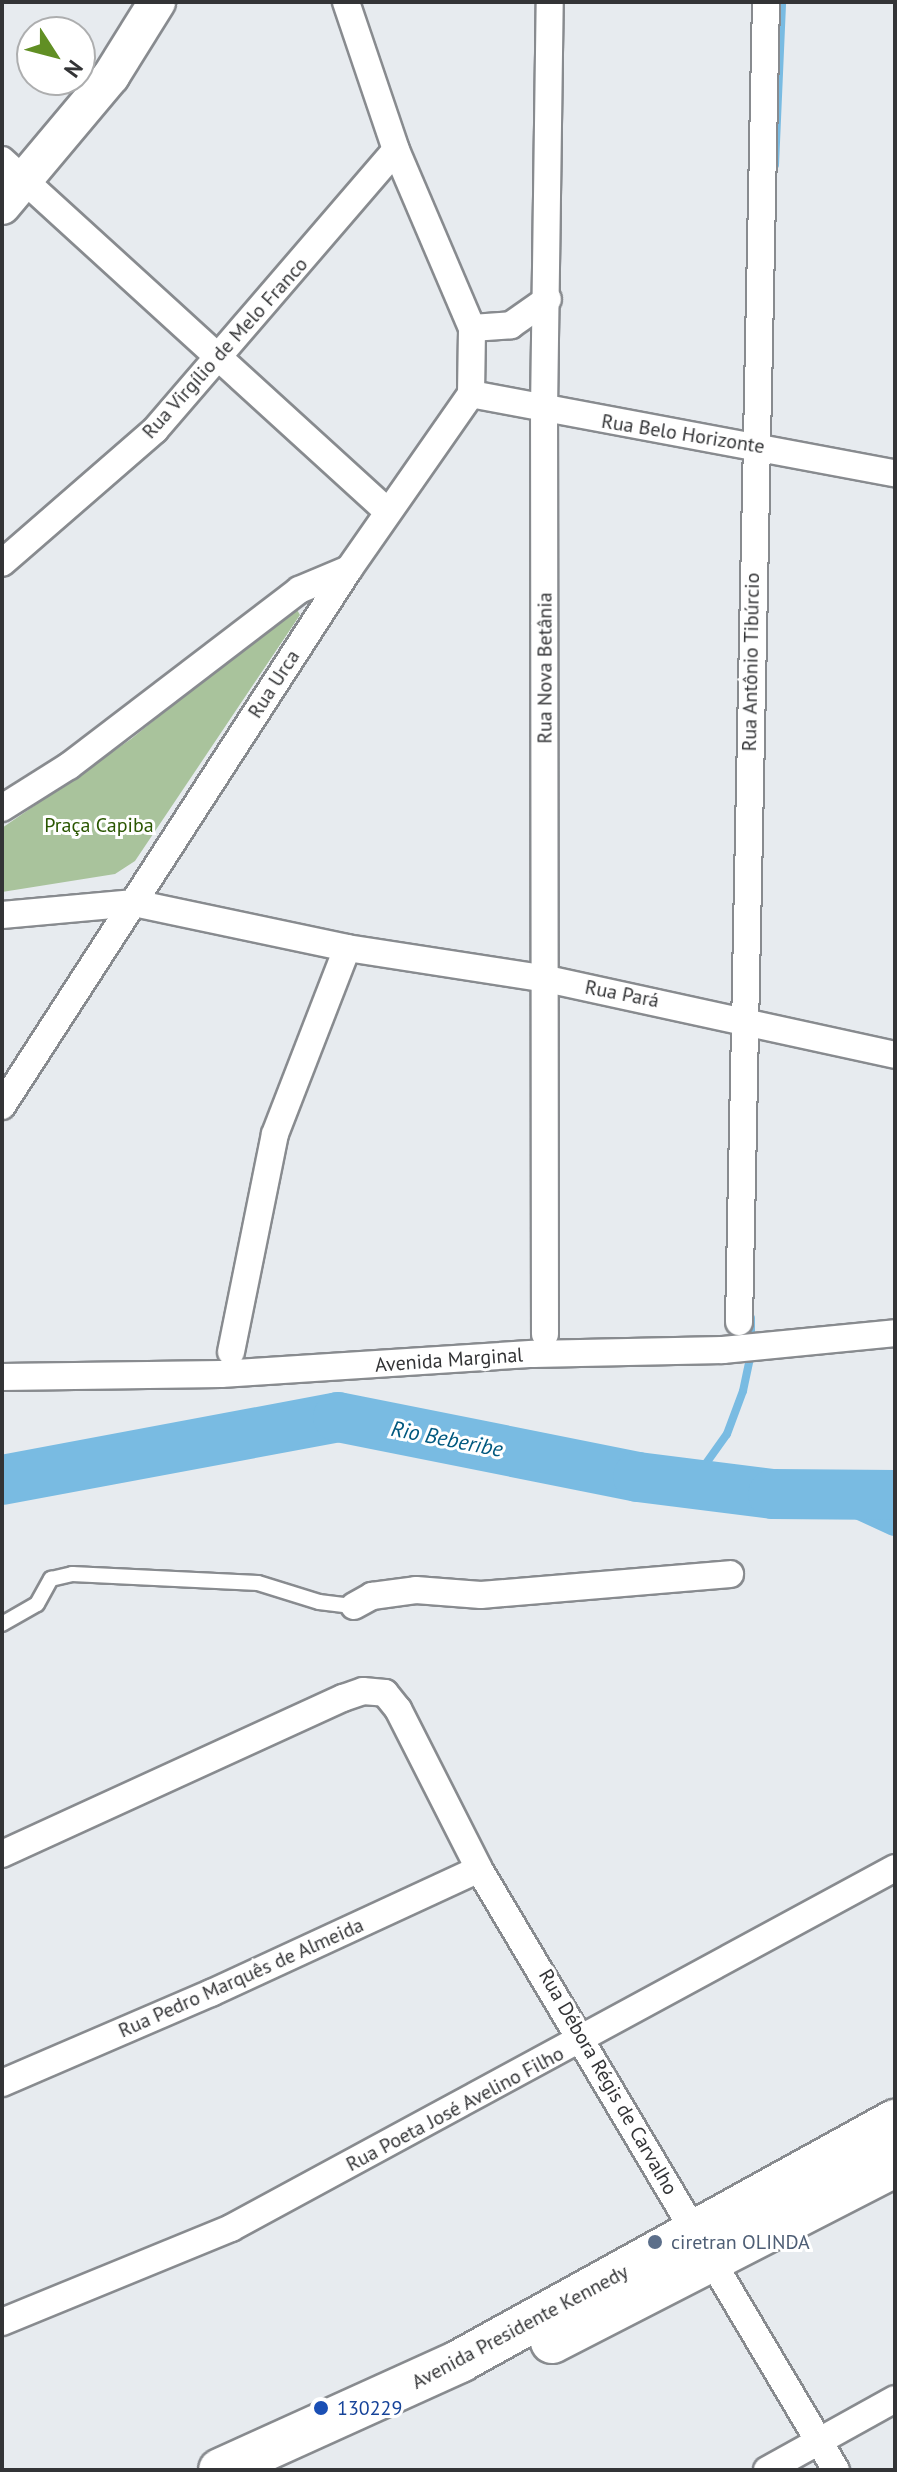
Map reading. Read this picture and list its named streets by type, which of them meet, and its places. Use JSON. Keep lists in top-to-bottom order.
{
  "streets": {
    "main road": ["Avenida Presidente Kennedy"],
    "street": [
      "Rua Virgílio de Melo Franco",
      "Rua Belo Horizonte",
      "Rua Antônio Tibúrcio",
      "Rua Nova Betânia",
      "Rua Urca",
      "Rua Pará",
      "Avenida Marginal",
      "Rua Pedro Marquês de Almeida",
      "Rua Débora Régis de Carvalho",
      "Rua Poeta José Avelino Filho"
    ]
  },
  "crossings": [
    ["Rua Belo Horizonte", "Rua Antônio Tibúrcio"],
    ["Rua Belo Horizonte", "Rua Nova Betânia"],
    ["Rua Belo Horizonte", "Rua Urca"],
    ["Rua Antônio Tibúrcio", "Rua Pará"],
    ["Rua Nova Betânia", "Rua Pará"],
    ["Rua Urca", "Rua Pará"],
    ["Rua Pedro Marquês de Almeida", "Rua Débora Régis de Carvalho"],
    ["Rua Débora Régis de Carvalho", "Rua Poeta José Avelino Filho"],
    ["Rua Débora Régis de Carvalho", "Avenida Presidente Kennedy"]
  ],
  "water": ["Rio Beberibe"],
  "parks": ["Praça Capiba"],
  "places": ["ciretran OLINDA", "130229"],
  "north": "bottom right"
}
